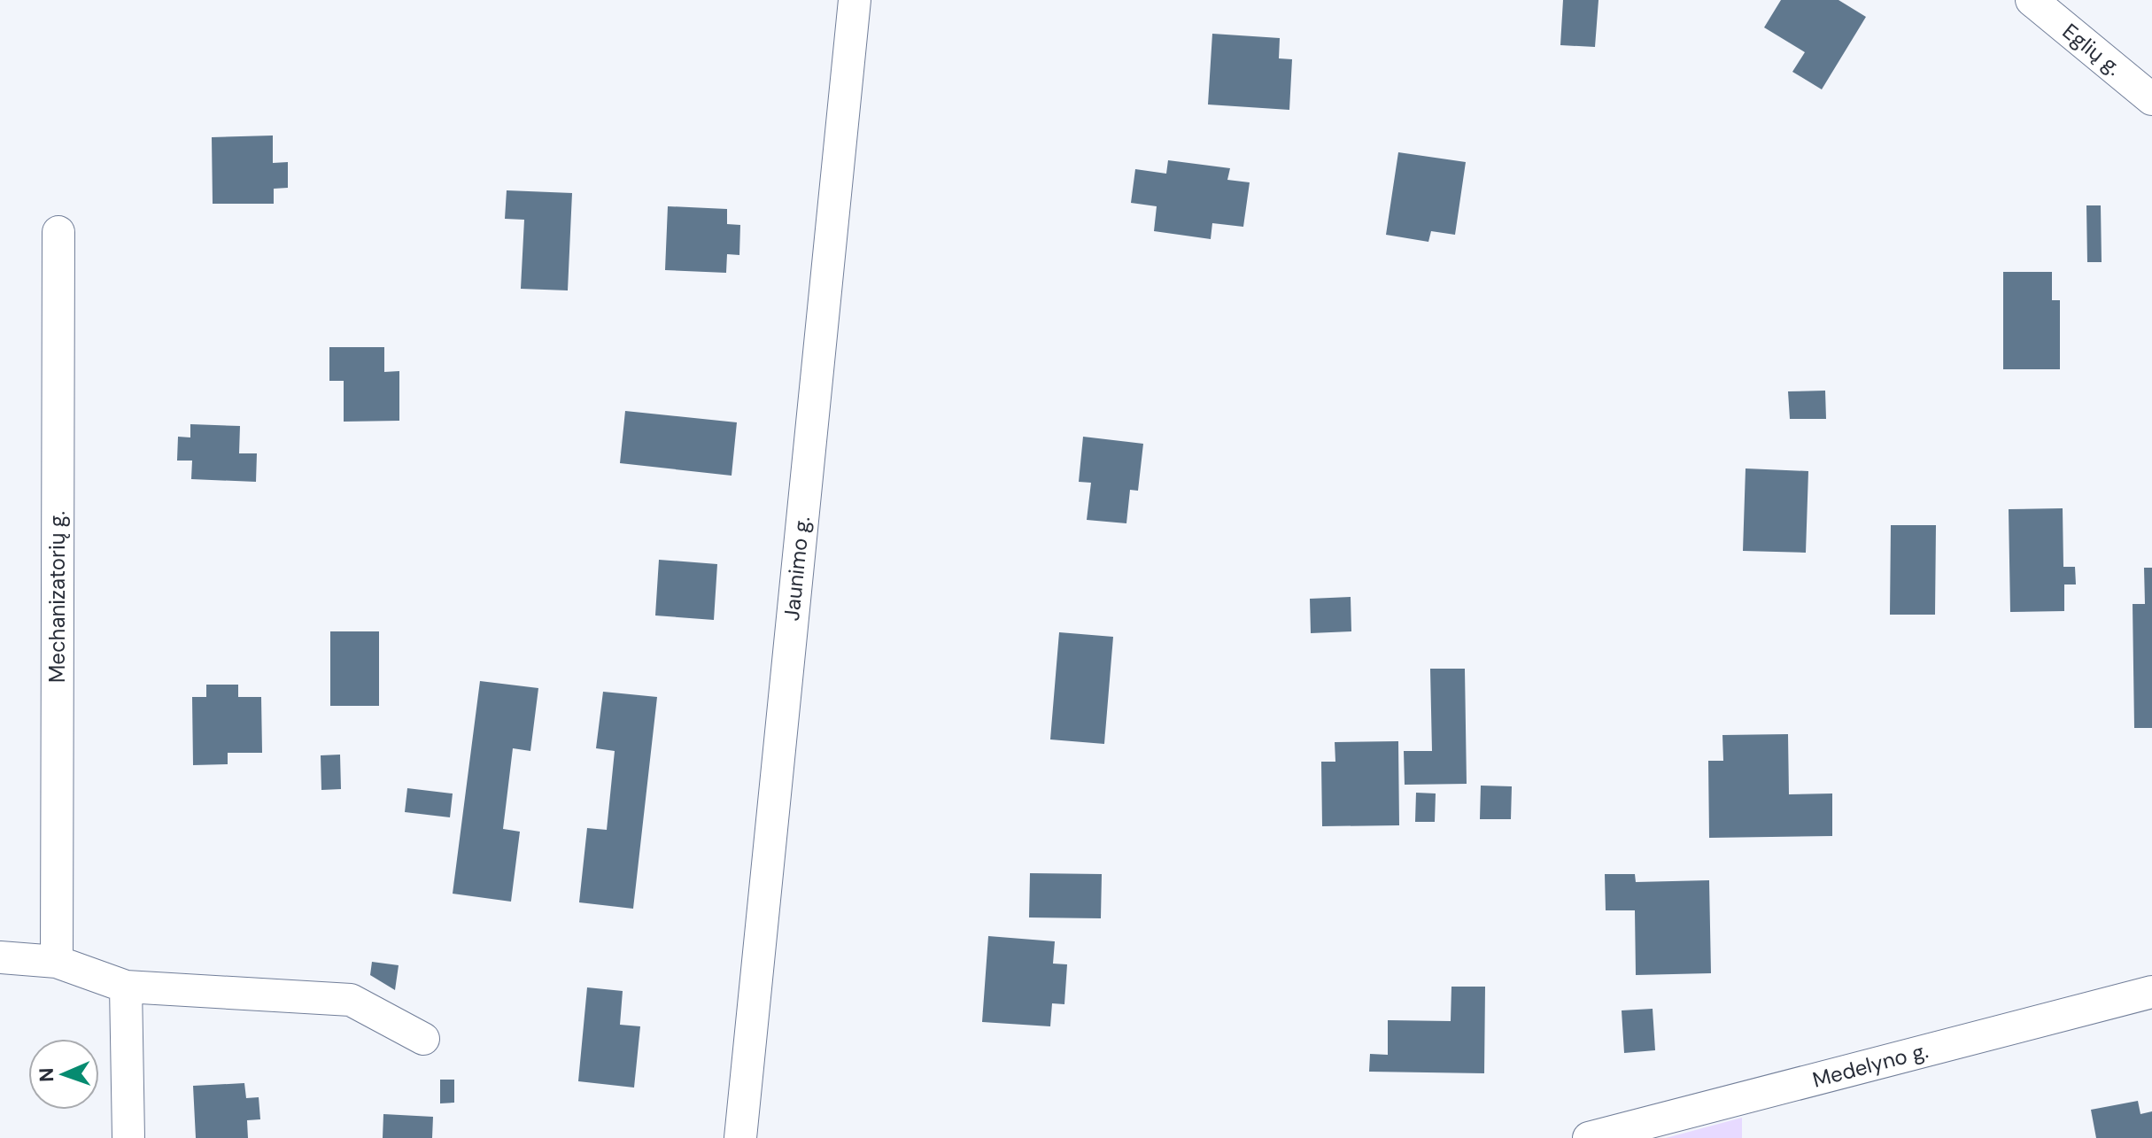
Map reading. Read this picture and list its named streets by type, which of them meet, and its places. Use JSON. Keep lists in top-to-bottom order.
{
  "streets": {
    "street": [
      "Eglių g.",
      "Jaunimo g.",
      "Mechanizatorių g.",
      "Medelyno g."
    ]
  },
  "north": "left"
}
